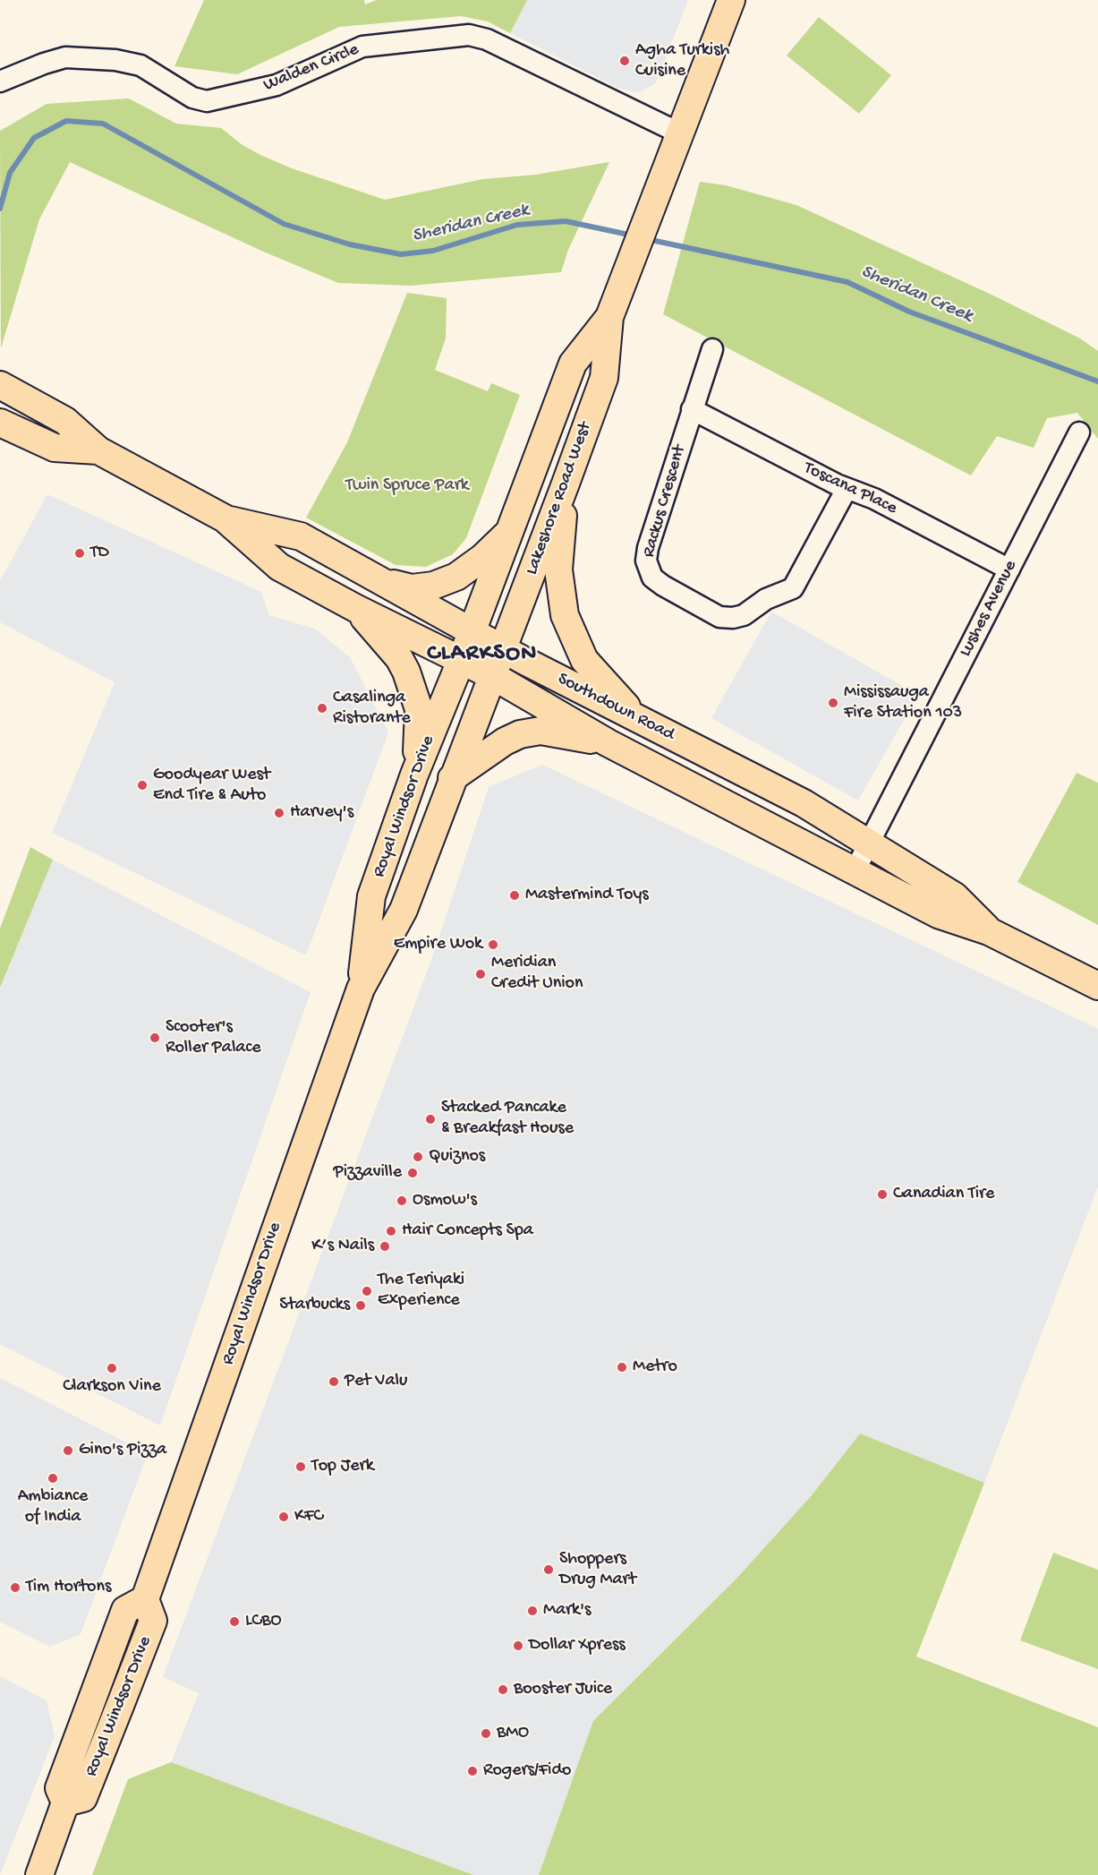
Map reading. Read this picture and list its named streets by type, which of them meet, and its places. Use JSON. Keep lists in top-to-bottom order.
{
  "streets": {
    "main road": ["Lakeshore Road West", "Southdown Road", "Royal Windsor Drive"],
    "street": [
      "Walden Circle",
      "Toscana Place",
      "Rackus Crescent",
      "Lushes Avenue"
    ]
  },
  "crossings": [
    ["Walden Circle", "Lakeshore Road West"],
    ["Toscana Place", "Rackus Crescent"],
    ["Toscana Place", "Lushes Avenue"],
    ["Lakeshore Road West", "Southdown Road"],
    ["Lakeshore Road West", "Royal Windsor Drive"],
    ["Lushes Avenue", "Southdown Road"],
    ["Southdown Road", "Royal Windsor Drive"]
  ],
  "districts": ["CLARKSON"],
  "water": ["Sheridan Creek"],
  "parks": ["Twin Spruce Park"],
  "places": [
    "Agha Turkish Cuisine",
    "TD",
    "Mississauga Fire Station 103",
    "Casalinga Ristorante",
    "Goodyear West End Tire & Auto",
    "Harvey's",
    "Mastermind Toys",
    "Empire Wok",
    "Meridian Credit Union",
    "Scooter's Roller Palace",
    "Stacked Pancake & Breakfast House",
    "Quiznos",
    "Pizzaville",
    "Canadian Tire",
    "Osmow's",
    "Hair Concepts Spa",
    "K’s Nails",
    "The Teriyaki Experience",
    "Starbucks",
    "Metro",
    "Clarkson Vine",
    "Pet Valu",
    "Gino's Pizza",
    "Top Jerk",
    "Ambiance of India",
    "KFC",
    "Shoppers Drug Mart",
    "Tim Hortons",
    "Mark's",
    "LCBO",
    "Dollar Xpress",
    "Booster Juice",
    "BMO",
    "Rogers/Fido"
  ]
}
